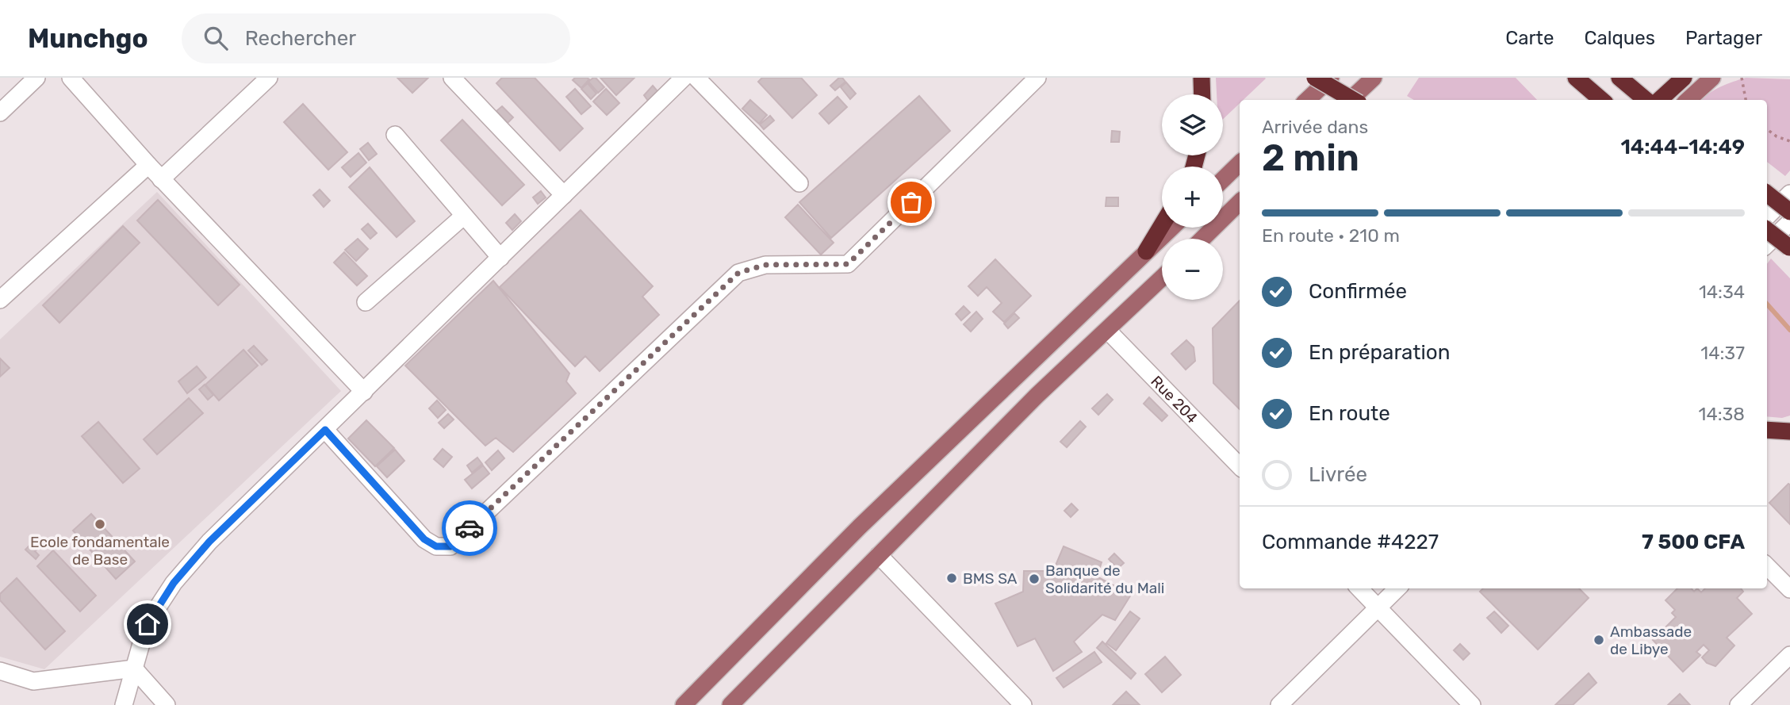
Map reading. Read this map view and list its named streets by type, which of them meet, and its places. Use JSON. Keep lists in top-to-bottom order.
{
  "streets": {
    "street": ["Rue 204"]
  },
  "places": [
    "Ecole fondamentale de Base",
    "BMS SA",
    "Banque de Solidarité du Mali",
    "Ambassade de Libye"
  ],
  "page": {
    "header": "Munchgo",
    "search": "Rechercher",
    "nav": ["Carte", "Calques", "Partager"],
    "map_buttons": ["+", "−"],
    "heading": ["2 min", "Arrivée dans", "14:44–14:49"],
    "panel": ["Commande #4227", "7 500 CFA"],
    "bar": "En route · 210 m",
    "list": [
      ["Confirmée", "14:34"],
      ["En préparation", "14:37"],
      ["En route", "14:38"],
      "Livrée"
    ]
  }
}
